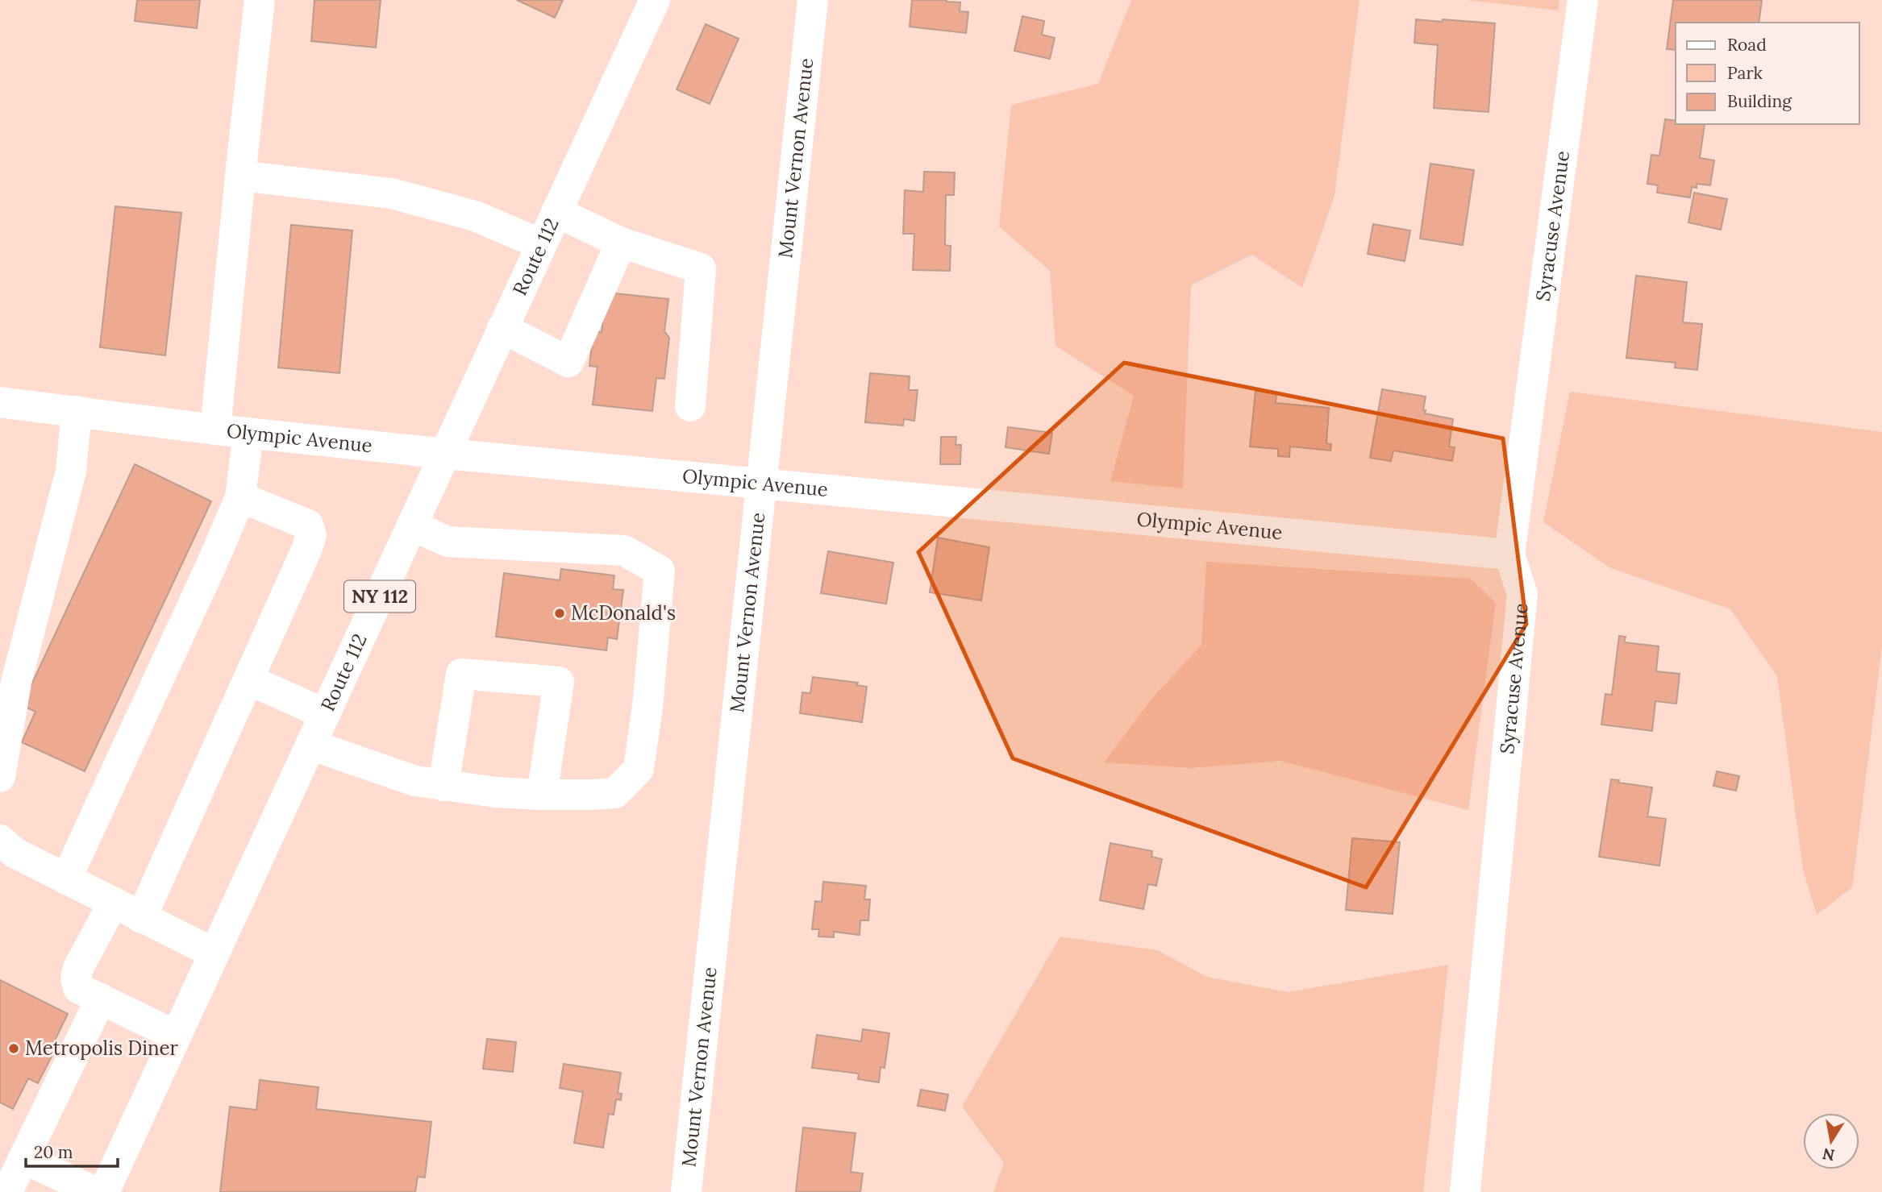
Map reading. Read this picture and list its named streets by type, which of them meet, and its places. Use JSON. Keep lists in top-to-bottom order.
{
  "streets": {
    "street": [
      "Mount Vernon Avenue",
      "Syracuse Avenue",
      "Route 112",
      "Olympic Avenue",
      "NY 112"
    ]
  },
  "crossings": [
    ["Mount Vernon Avenue", "Olympic Avenue"],
    ["Syracuse Avenue", "Olympic Avenue"],
    ["Route 112", "Olympic Avenue"]
  ],
  "places": ["McDonald's", "Metropolis Diner"],
  "legend": ["Road", "Park", "Building"],
  "scale_bar": "20 m",
  "north": "bottom"
}
